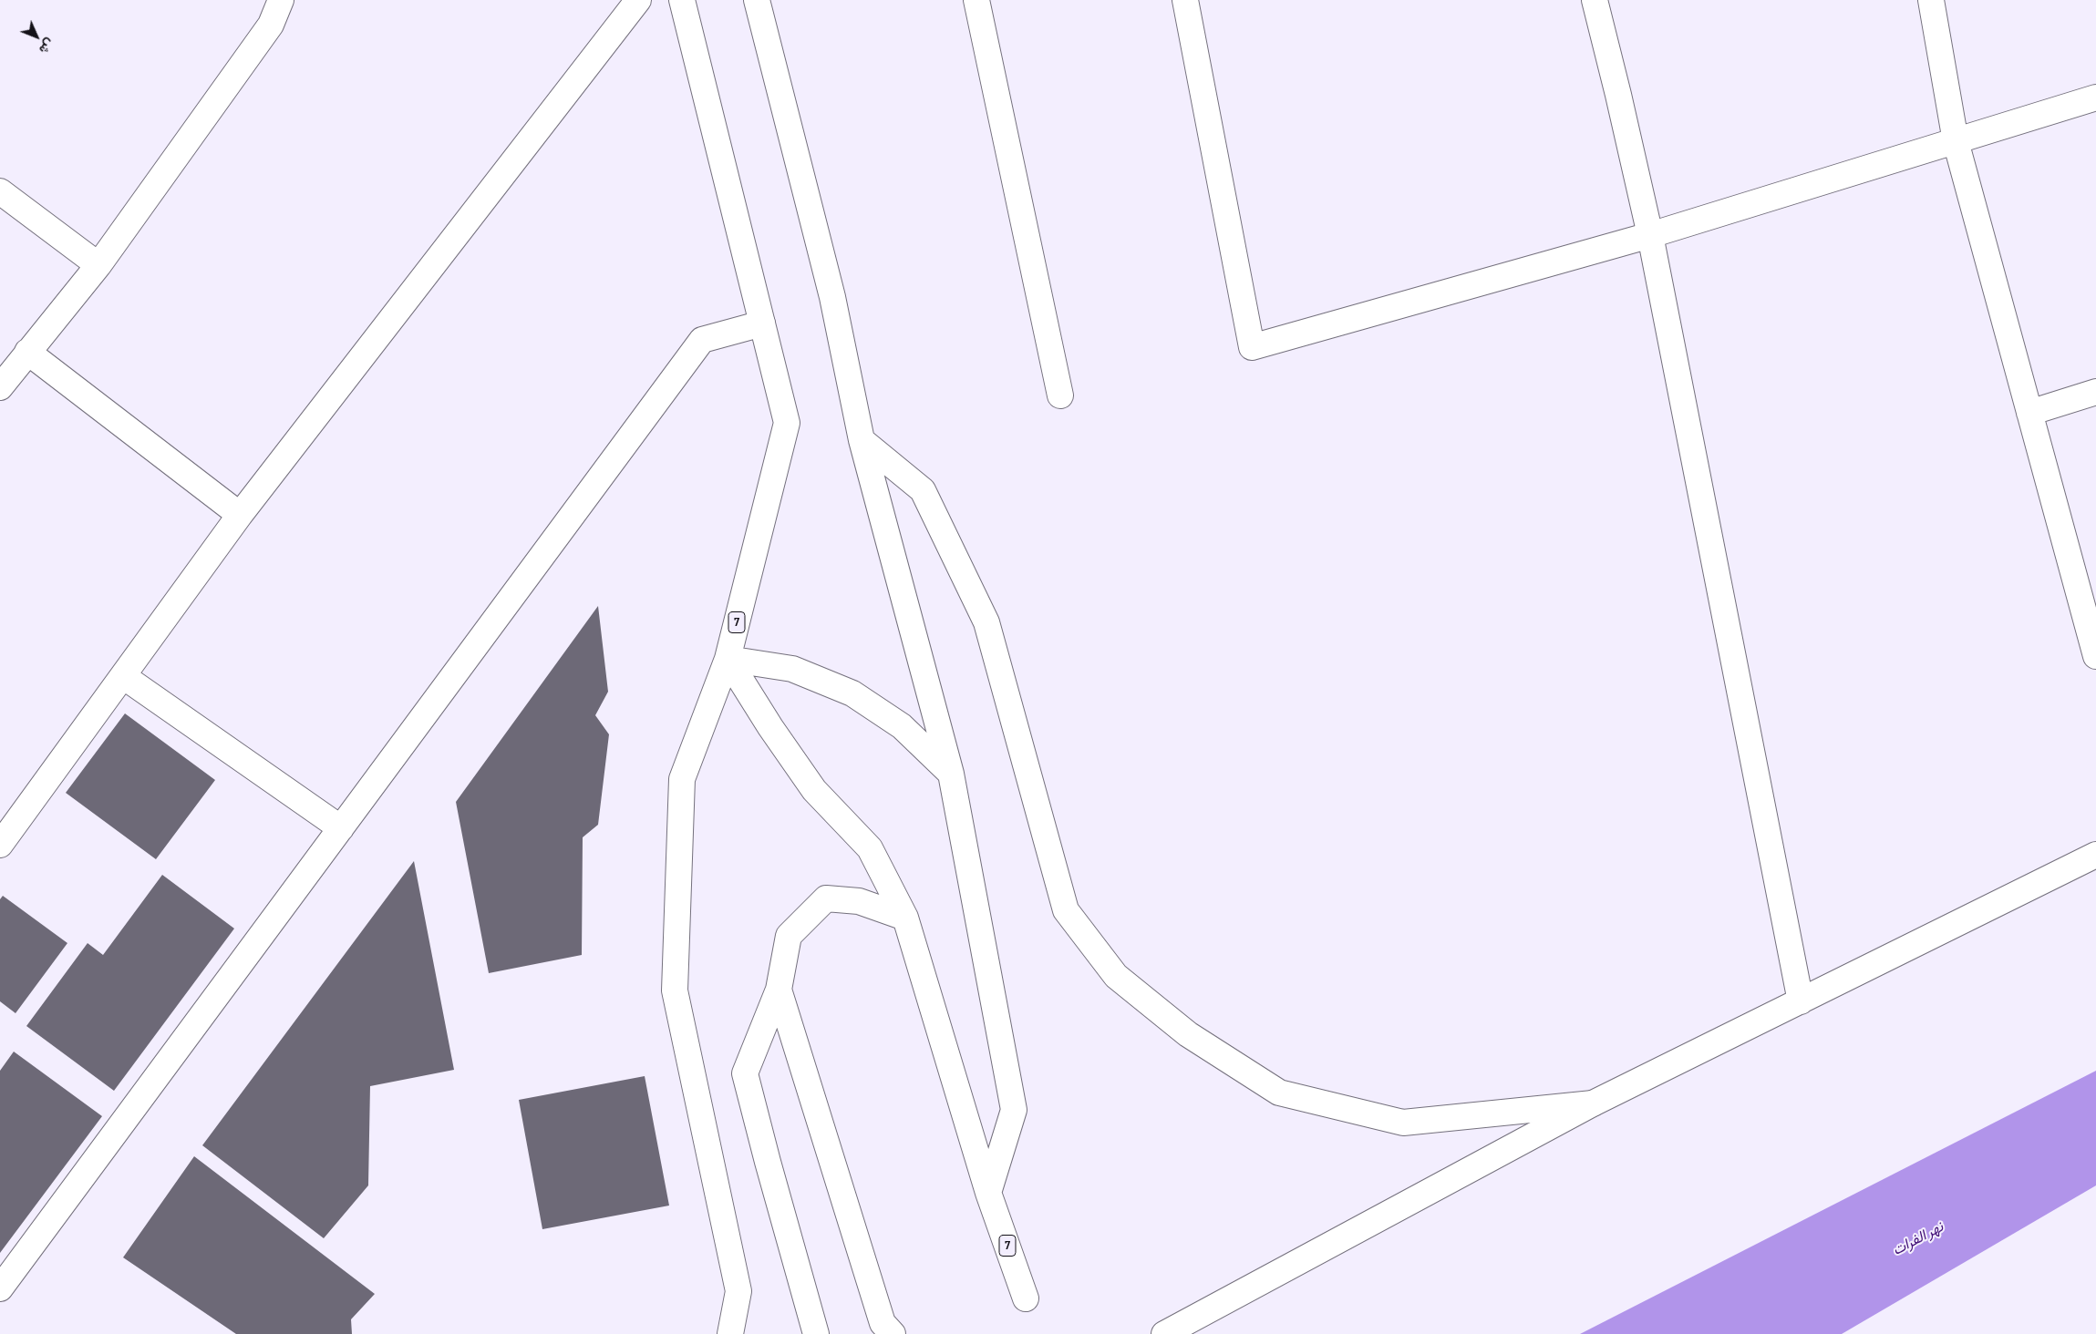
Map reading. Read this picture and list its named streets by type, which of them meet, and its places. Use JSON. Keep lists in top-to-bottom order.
{
  "streets": {
    "street": ["7"]
  },
  "water": ["نهر الفرات"],
  "north": "bottom right"
}
